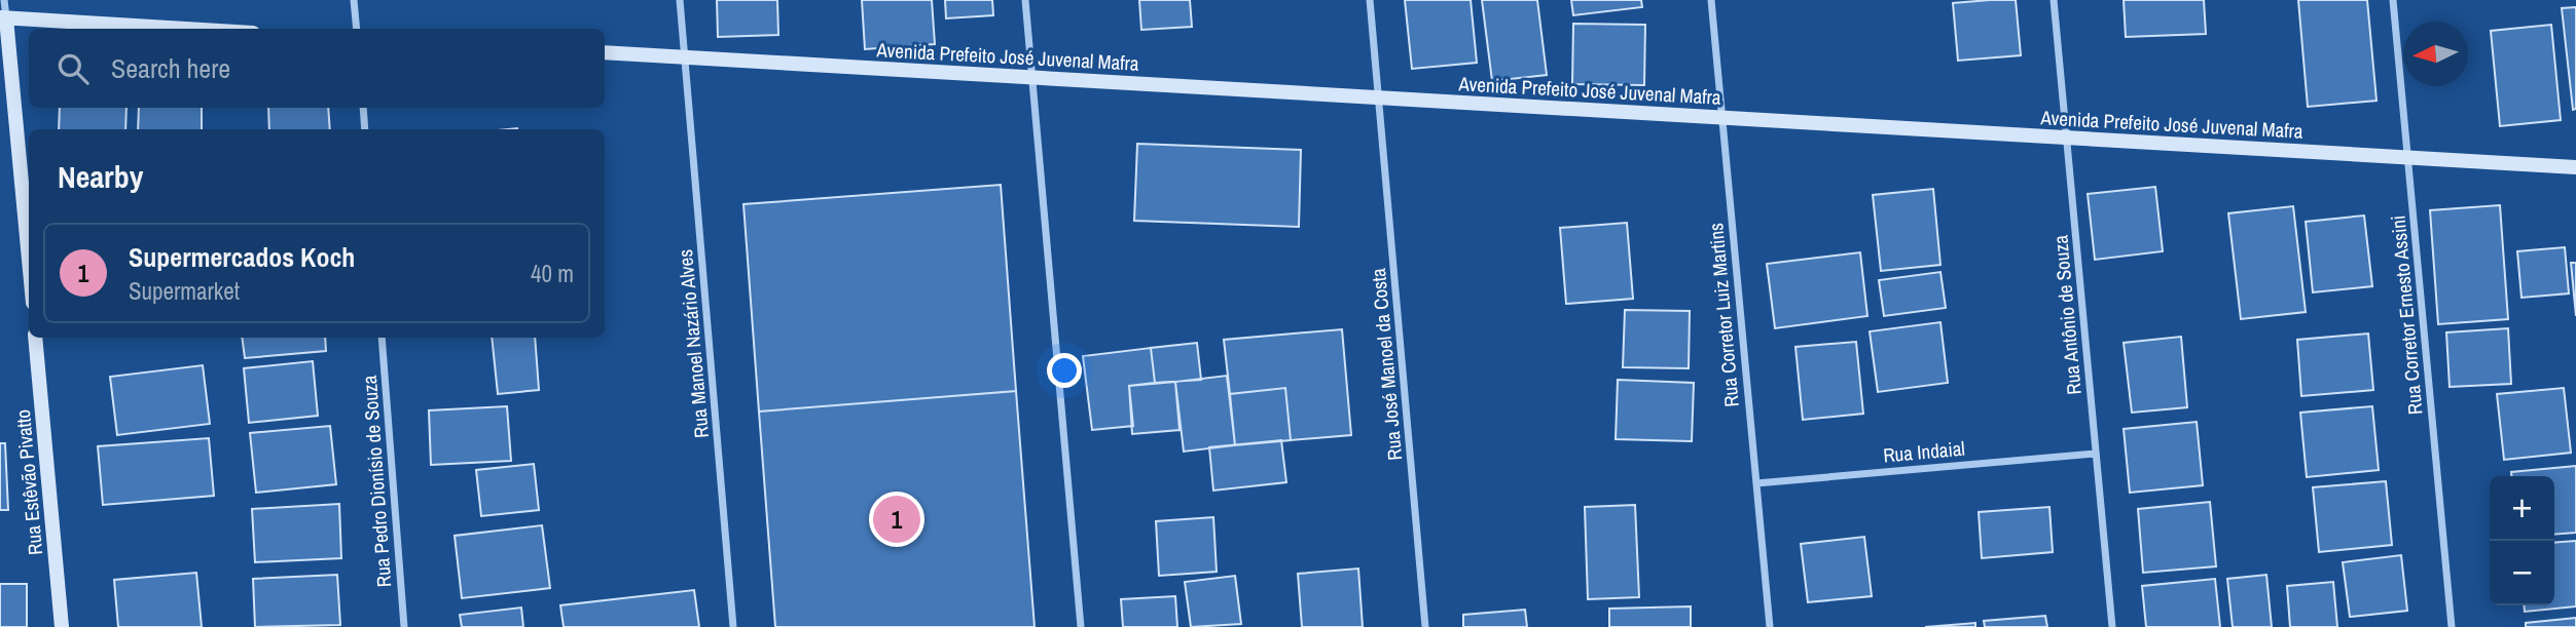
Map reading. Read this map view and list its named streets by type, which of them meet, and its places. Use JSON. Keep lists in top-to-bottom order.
{
  "streets": {
    "main road": ["Avenida Prefeito José Juvenal Mafra", "Rua Estêvão Pivatto"],
    "street": [
      "Rua Corretor Luiz Martins",
      "Rua Antônio de Souza",
      "Rua Corretor Ernesto Assini",
      "Rua Manoel Nazário Alves",
      "Rua José Manoel da Costa",
      "Rua Indaial",
      "Rua Pedro Dionísio de Souza"
    ]
  },
  "crossings": [
    ["Avenida Prefeito José Juvenal Mafra", "Rua Corretor Luiz Martins"],
    ["Avenida Prefeito José Juvenal Mafra", "Rua Antônio de Souza"],
    ["Avenida Prefeito José Juvenal Mafra", "Rua Corretor Ernesto Assini"],
    ["Avenida Prefeito José Juvenal Mafra", "Rua Manoel Nazário Alves"],
    ["Avenida Prefeito José Juvenal Mafra", "Rua José Manoel da Costa"],
    ["Rua Corretor Luiz Martins", "Rua Indaial"],
    ["Rua Antônio de Souza", "Rua Indaial"]
  ],
  "north": "left",
  "page": {
    "search": "Search here",
    "heading": "Nearby",
    "list": [
      {
        "mark": "1",
        "name": "Supermercados Koch",
        "note": "Supermarket",
        "value": "40 m"
      }
    ],
    "map_buttons": ["+", "−"],
    "pins": "1"
  }
}
